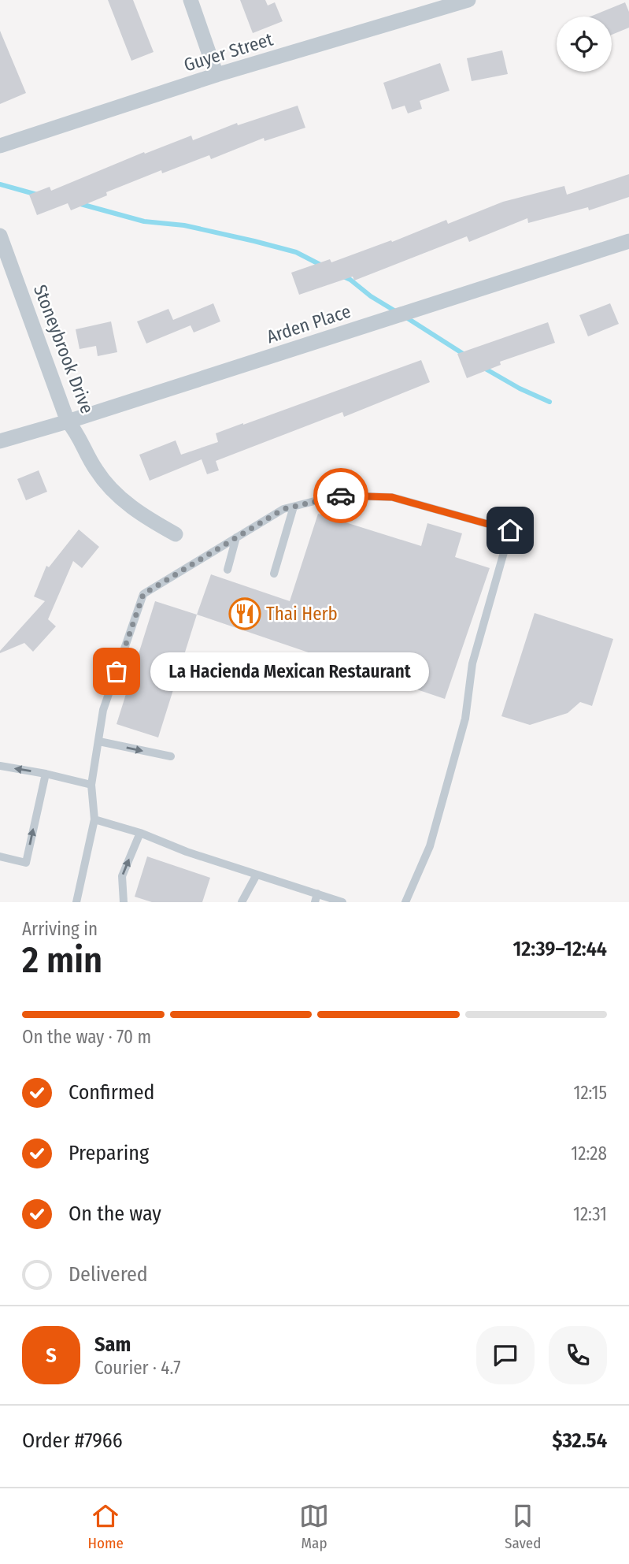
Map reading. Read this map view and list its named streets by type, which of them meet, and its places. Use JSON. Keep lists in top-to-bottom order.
{
  "streets": {
    "street": ["Guyer Street", "Arden Place", "Stoneybrook Drive"]
  },
  "crossings": [
    ["Arden Place", "Stoneybrook Drive"]
  ],
  "places": {
    "restaurant": ["Thai Herb"],
    "other": ["La Hacienda Mexican Restaurant"]
  },
  "page": {
    "bubble": "La Hacienda Mexican Restaurant",
    "heading": ["2 min", "Arriving in", "12:39–12:44"],
    "panel": [
      "Sam",
      "Courier · 4.7",
      "Order #7966",
      "$32.54"
    ],
    "bar": "On the way · 70 m",
    "list": [
      ["Confirmed", "12:15"],
      ["Preparing", "12:28"],
      ["On the way", "12:31"],
      "Delivered"
    ],
    "round": "S",
    "tabs": ["Home", "Map", "Saved"]
  }
}
